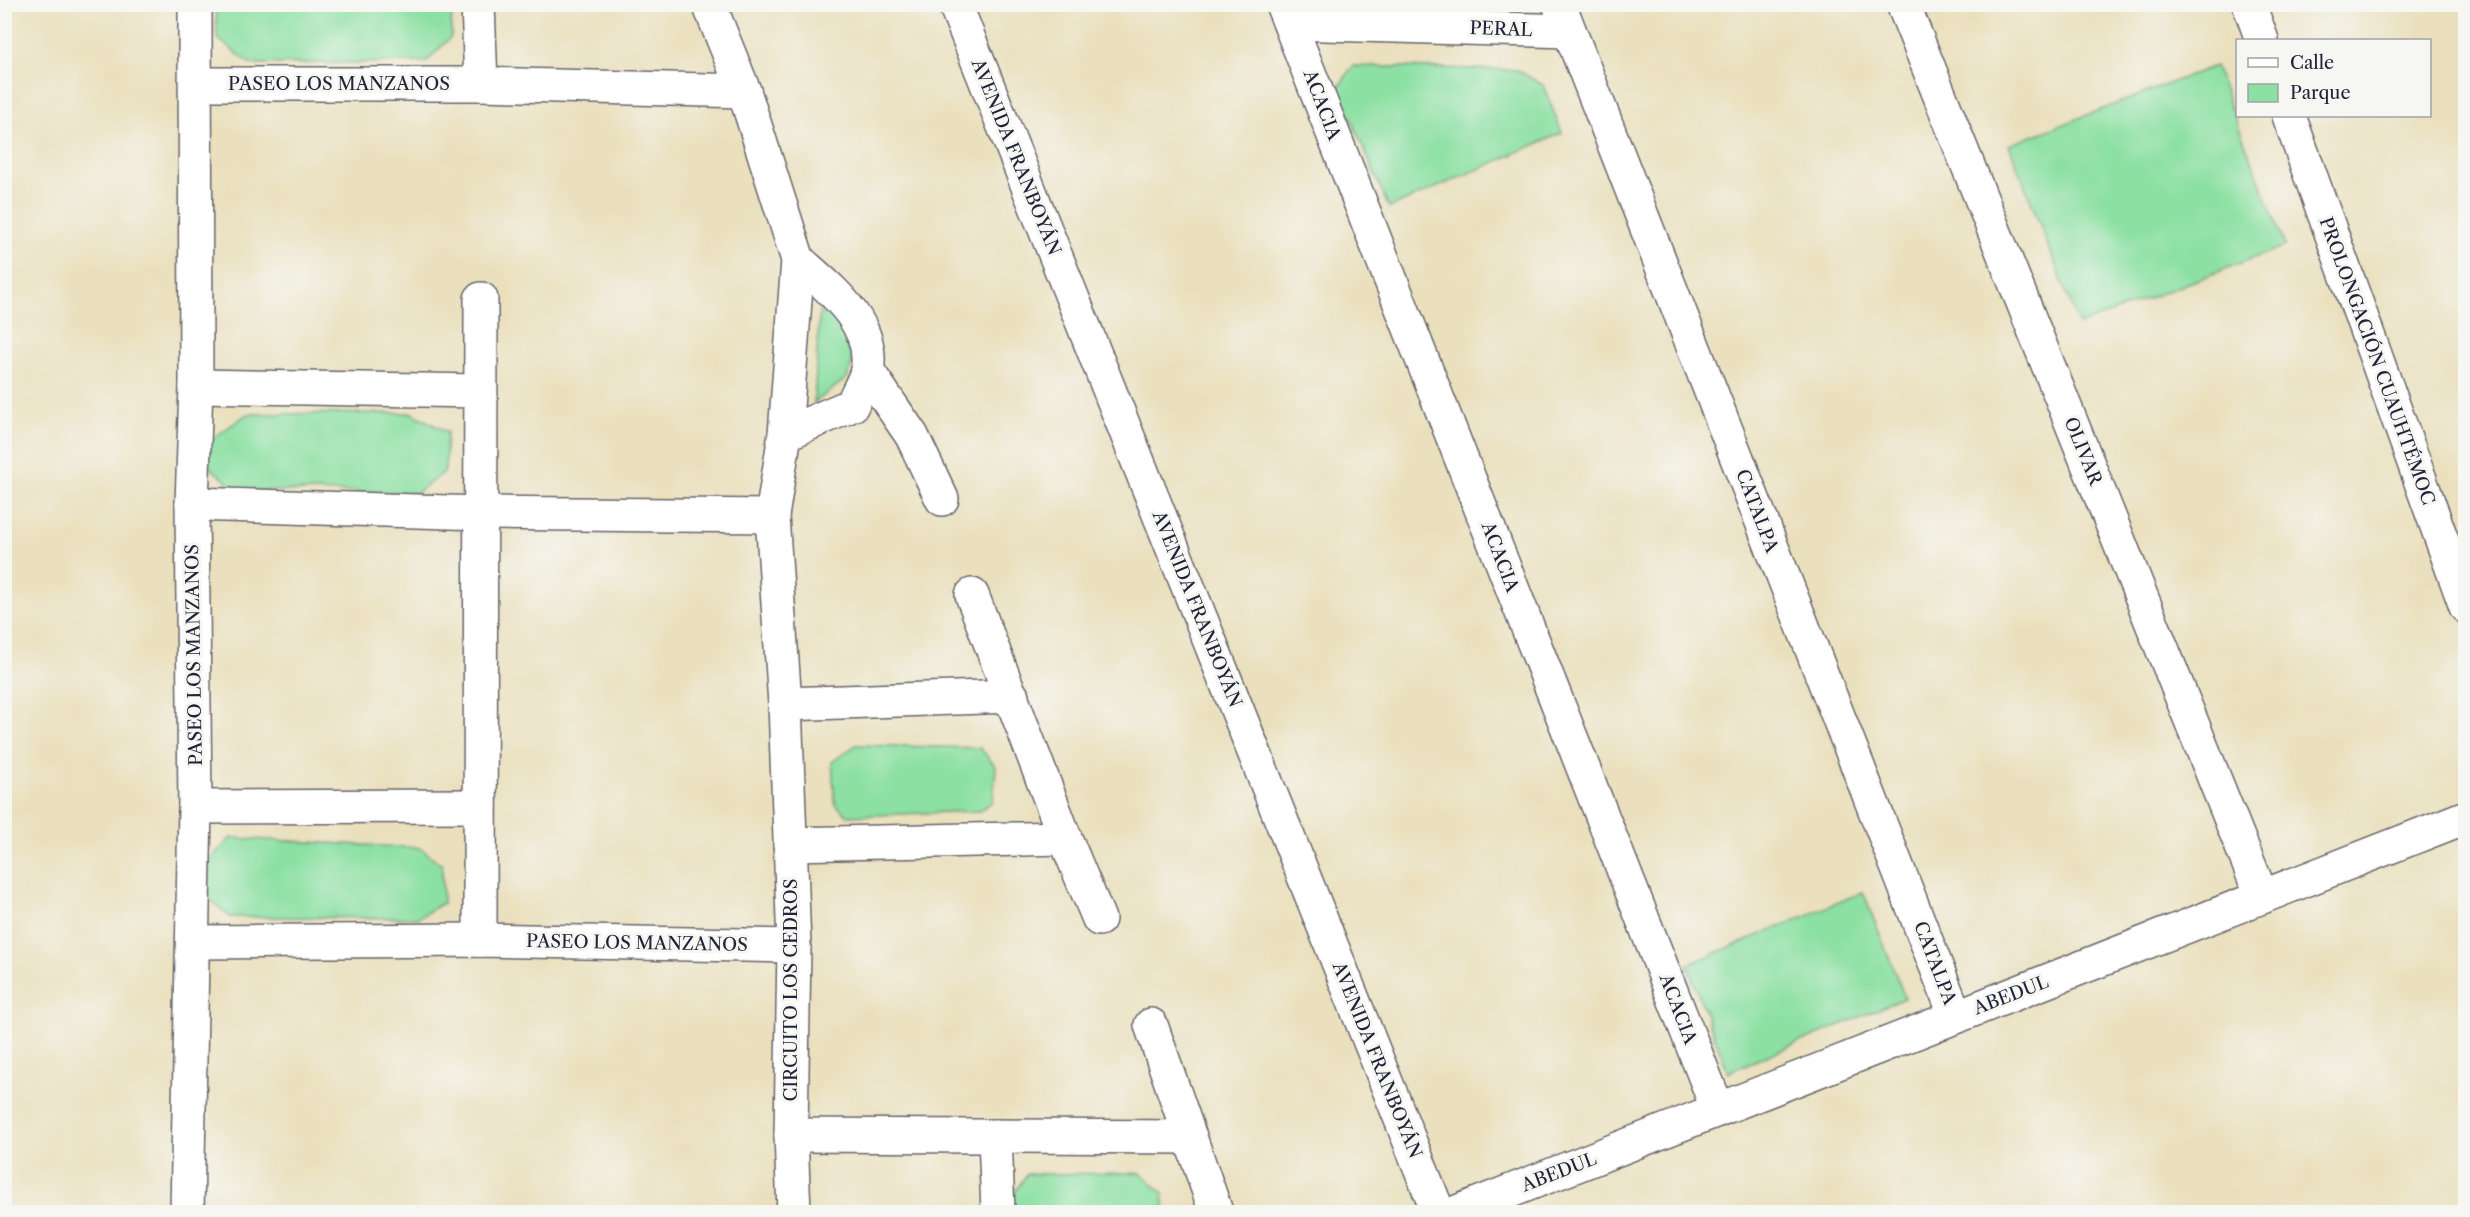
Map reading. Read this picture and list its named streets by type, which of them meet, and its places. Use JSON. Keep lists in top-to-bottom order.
{
  "streets": {
    "street": [
      "PERAL",
      "PASEO LOS MANZANOS",
      "ACACIA",
      "AVENIDA FRANBOYÁN",
      "PROLONGACIÓN CUAUHTÉMOC",
      "OLIVAR",
      "CATALPA",
      "CIRCUITO LOS CEDROS",
      "ABEDUL"
    ]
  },
  "crossings": [
    ["PERAL", "ACACIA"],
    ["PERAL", "CATALPA"],
    ["PASEO LOS MANZANOS", "CIRCUITO LOS CEDROS"],
    ["ACACIA", "ABEDUL"],
    ["OLIVAR", "ABEDUL"],
    ["CATALPA", "ABEDUL"]
  ],
  "legend": ["Calle", "Parque"]
}
